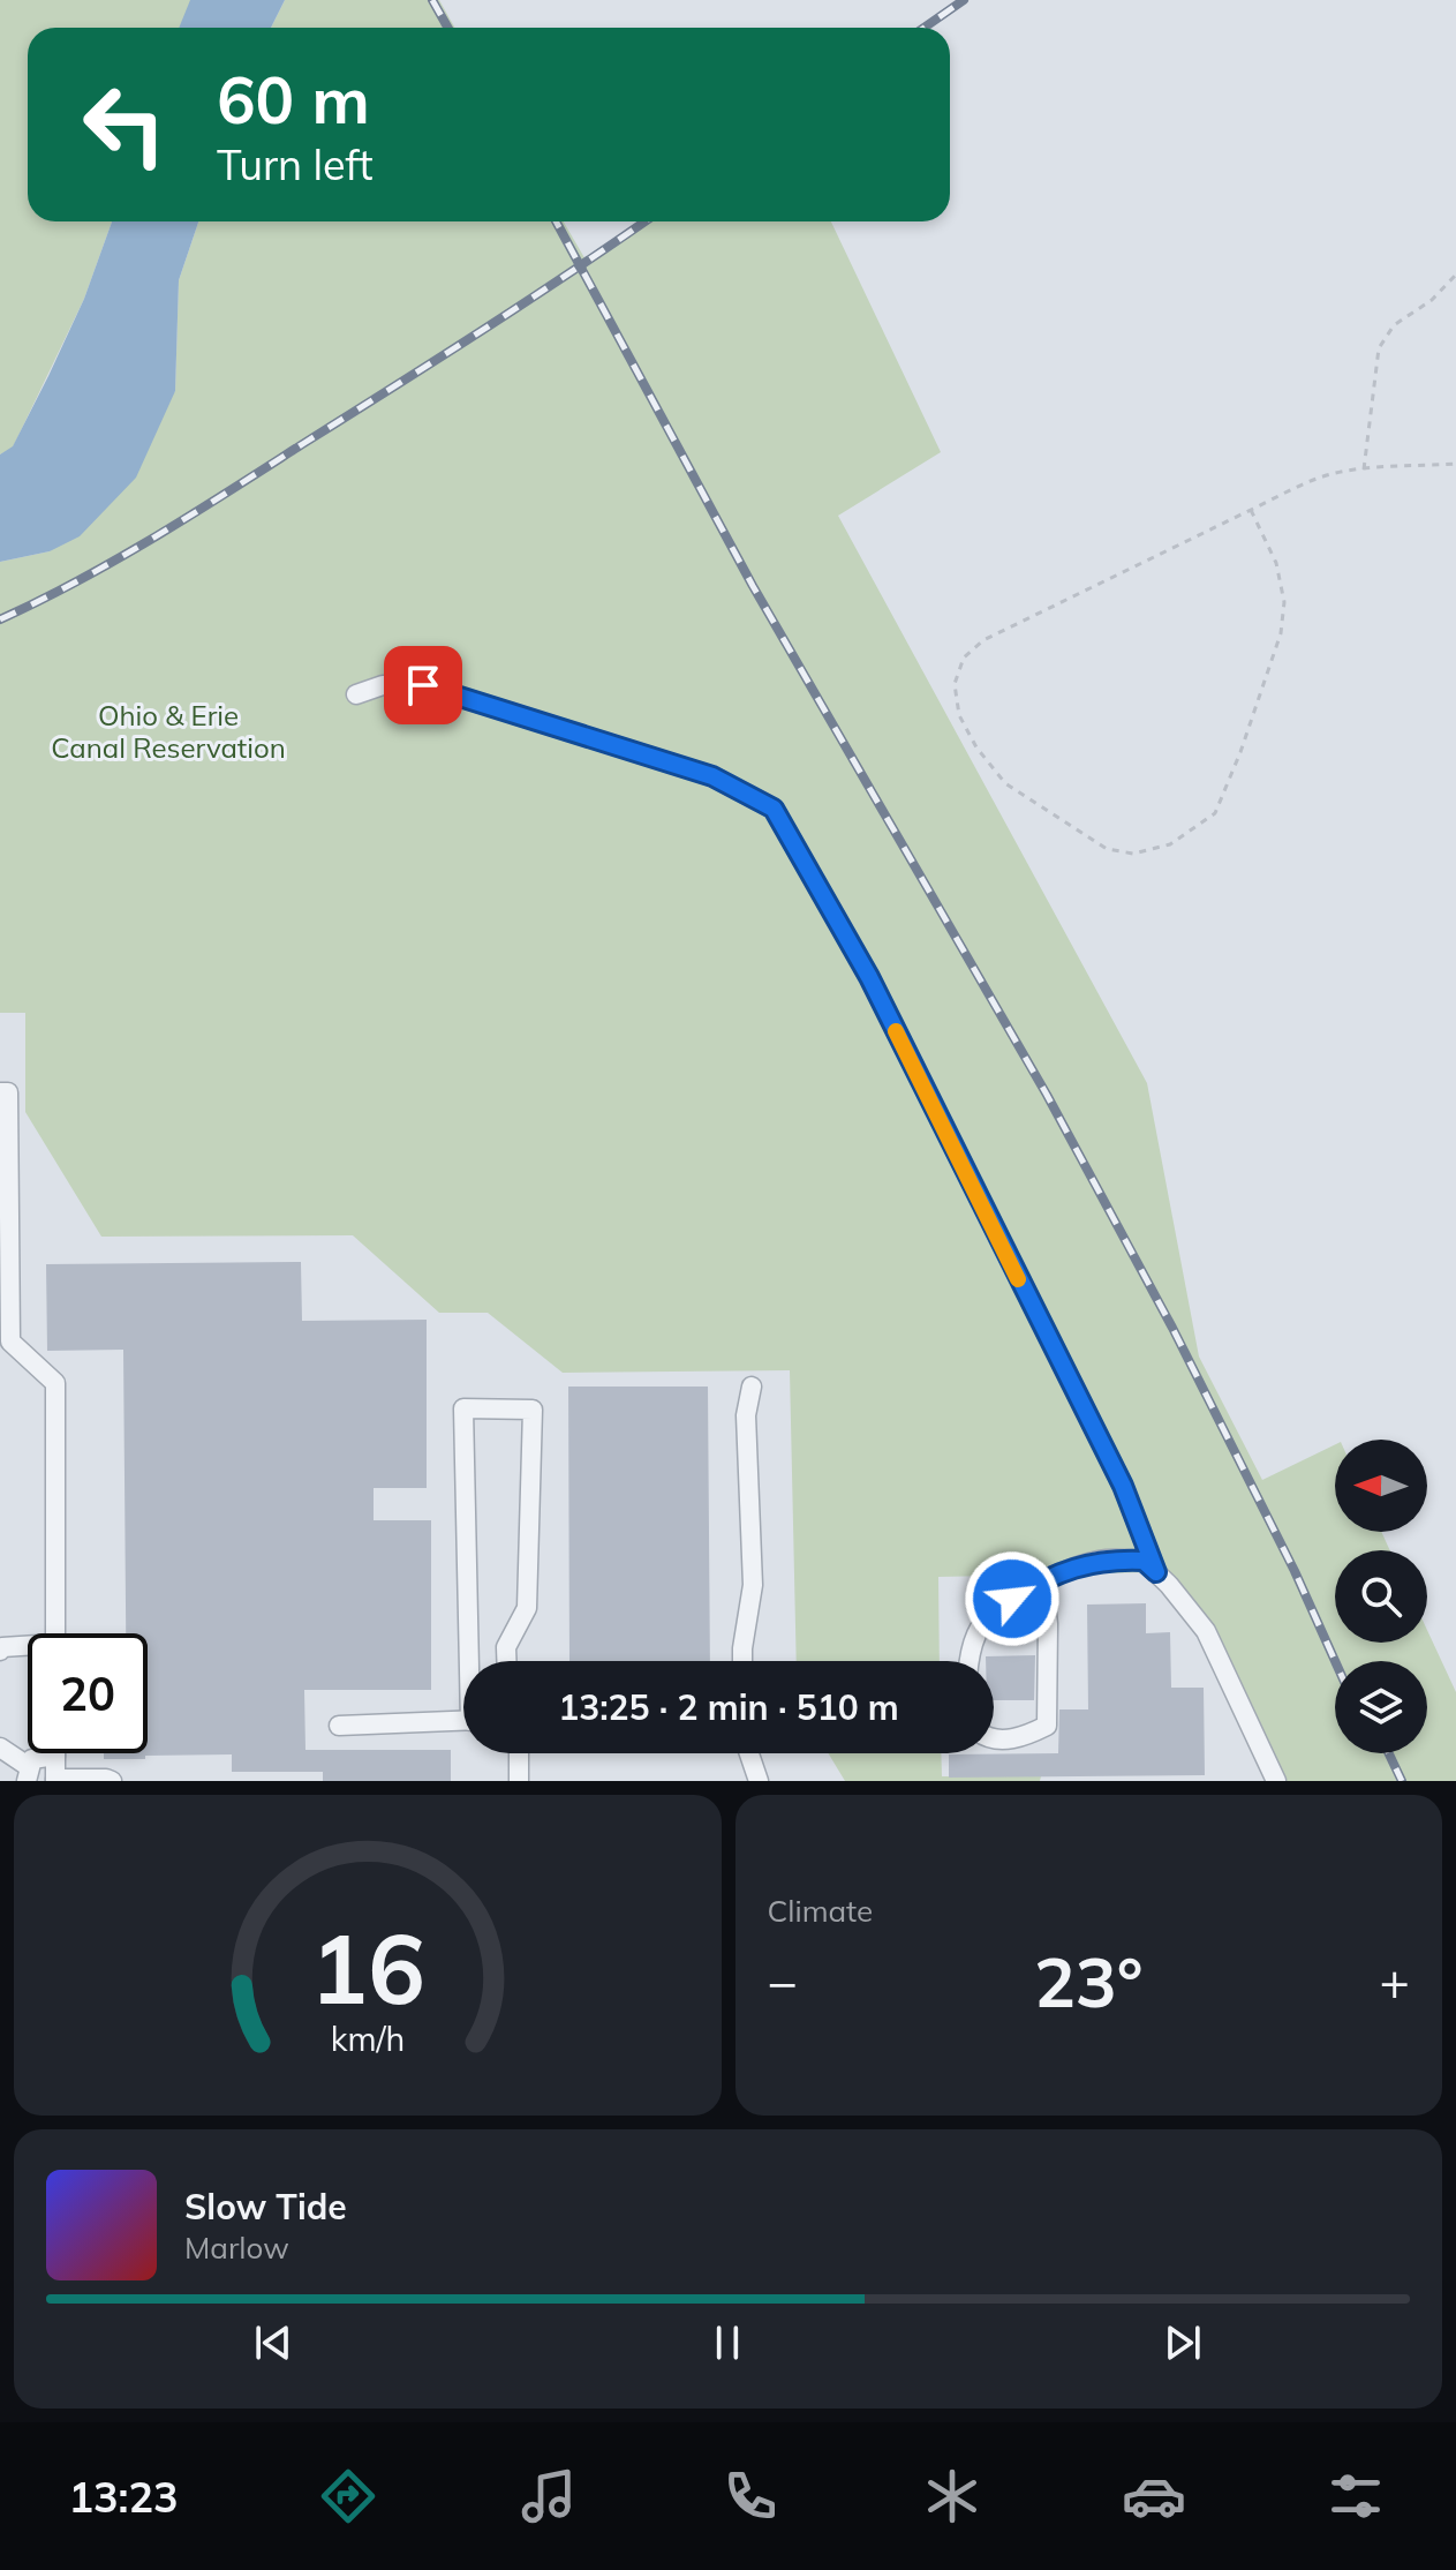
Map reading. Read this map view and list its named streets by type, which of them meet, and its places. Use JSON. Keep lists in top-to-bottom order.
{
  "parks": ["Ohio & Erie Canal Reservation"],
  "north": "left",
  "page": {
    "turn": ["60 m", "Turn left"],
    "limit": "20",
    "trip": "13:25 · 2 min · 510 m",
    "tile": "Climate",
    "heat": ["−", "23°", "+"],
    "song": ["Slow Tide", "Marlow"],
    "tabs": "13:23",
    "gauge": ["16", "km/h"]
  }
}
